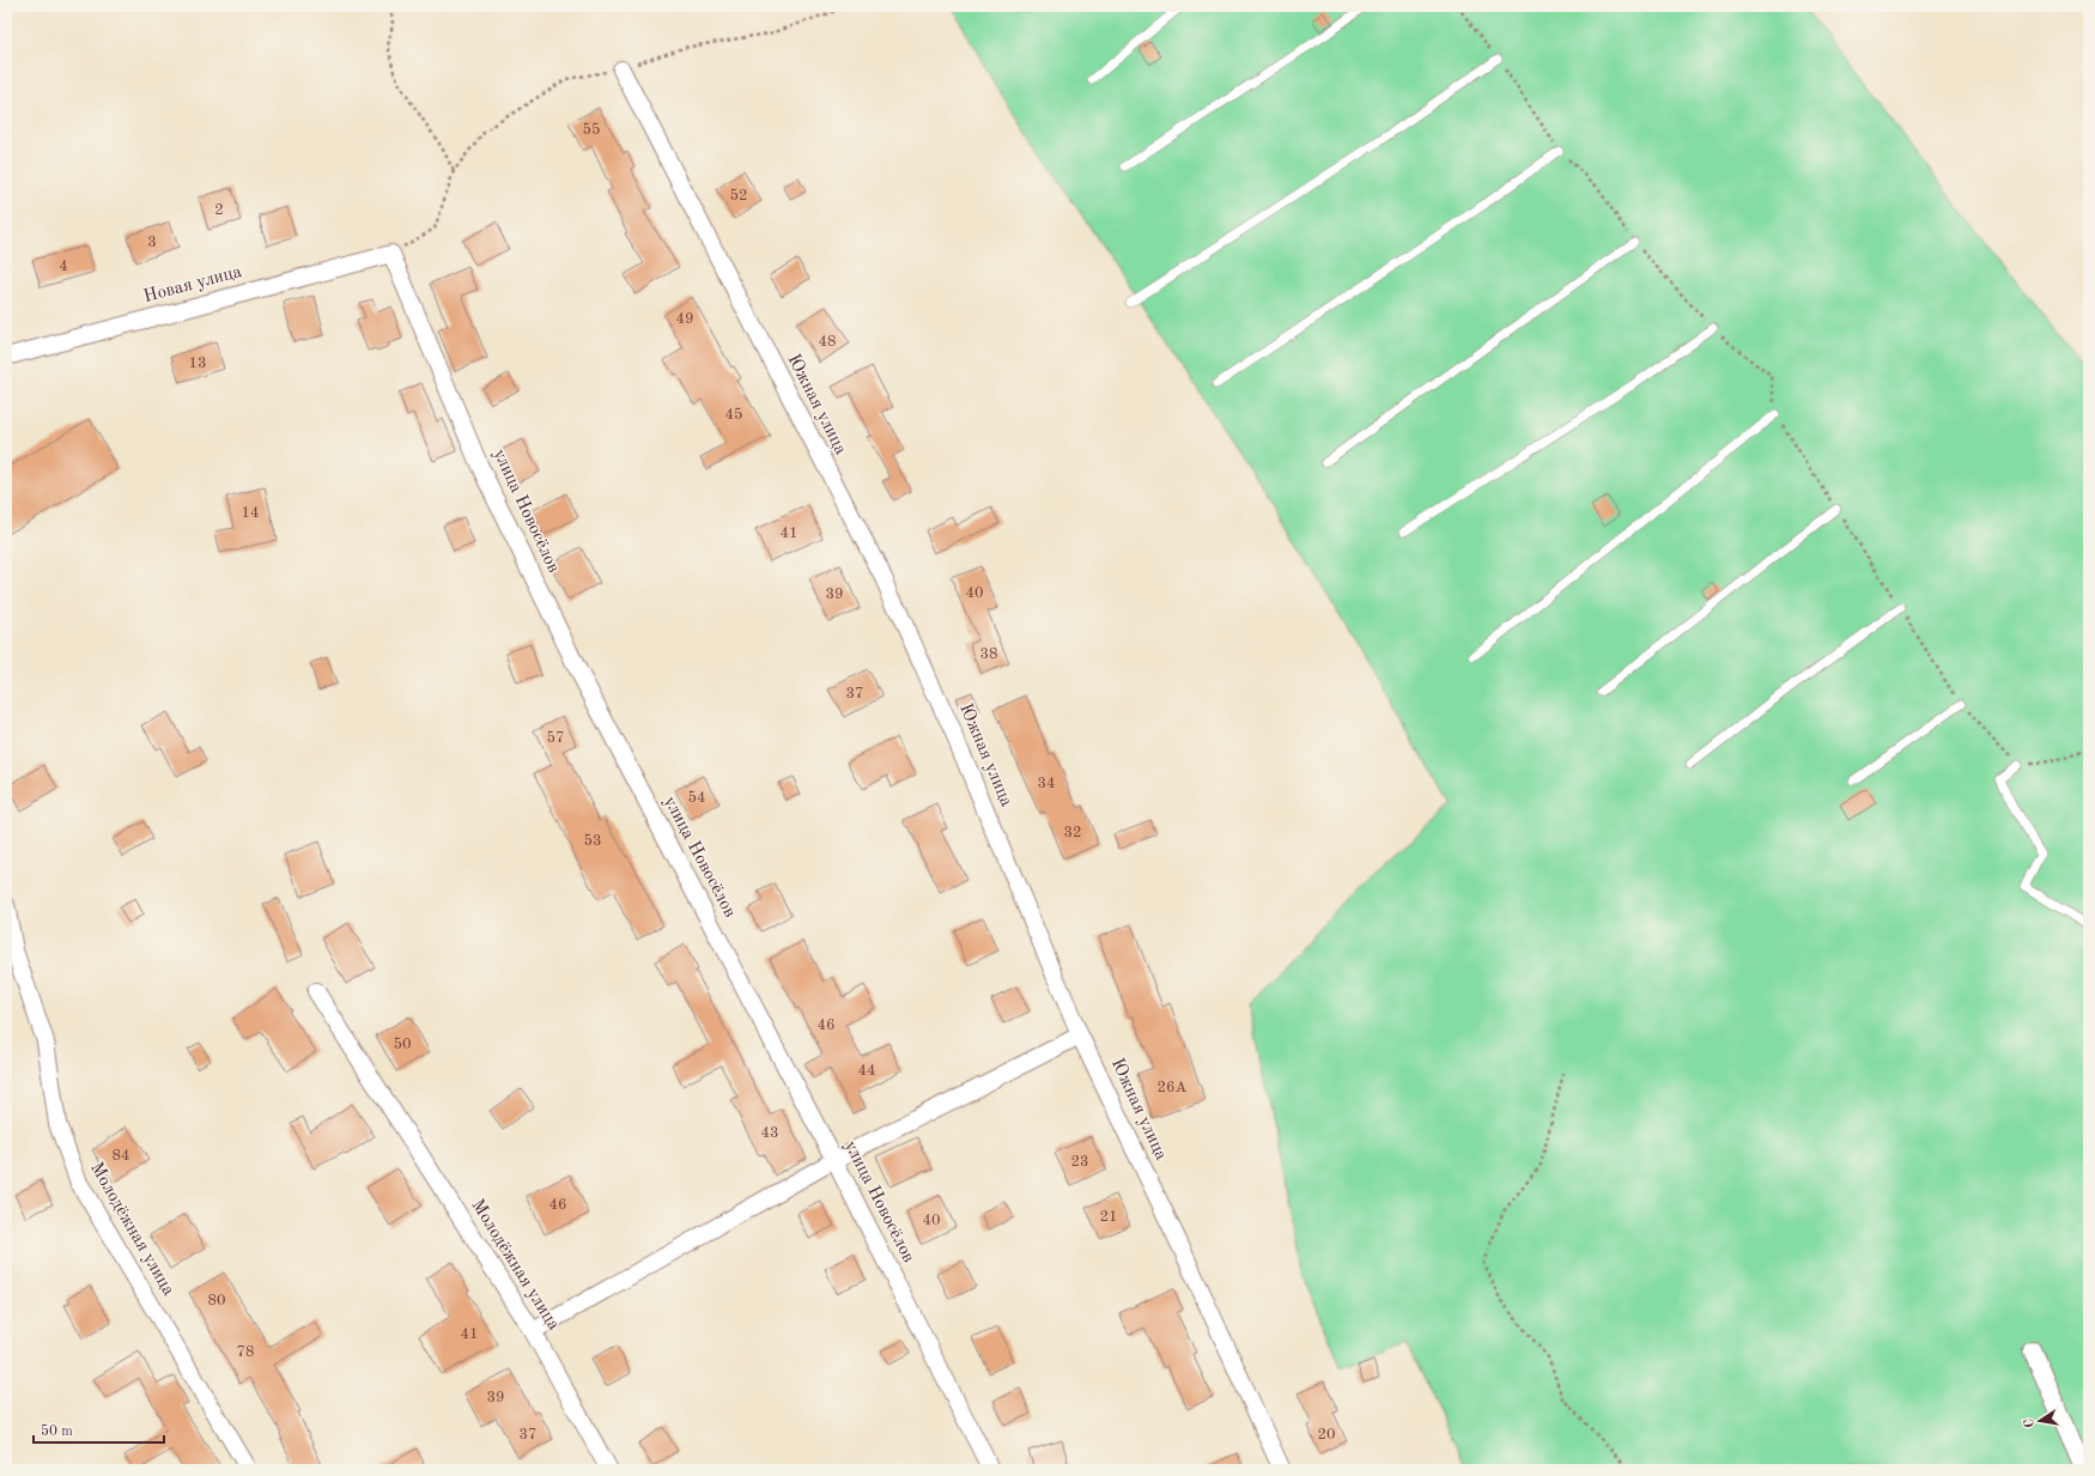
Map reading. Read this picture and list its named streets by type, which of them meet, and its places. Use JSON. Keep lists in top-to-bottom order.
{
  "streets": {
    "street": [
      "Новая улица",
      "Южная улица",
      "улица Новосёлов",
      "Молодёжная улица"
    ]
  },
  "crossings": [
    ["Новая улица", "улица Новосёлов"]
  ],
  "house_numbers": [
    "55",
    "52",
    "2",
    "3",
    "4",
    "49",
    "48",
    "13",
    "45",
    "14",
    "41",
    "40",
    "39",
    "38",
    "37",
    "57",
    "34",
    "54",
    "32",
    "53",
    "46",
    "50",
    "44",
    "26А",
    "43",
    "84",
    "23",
    "46",
    "21",
    "40",
    "80",
    "41",
    "78",
    "39",
    "37",
    "20"
  ],
  "scale_bar": "50 m",
  "north": "left"
}
